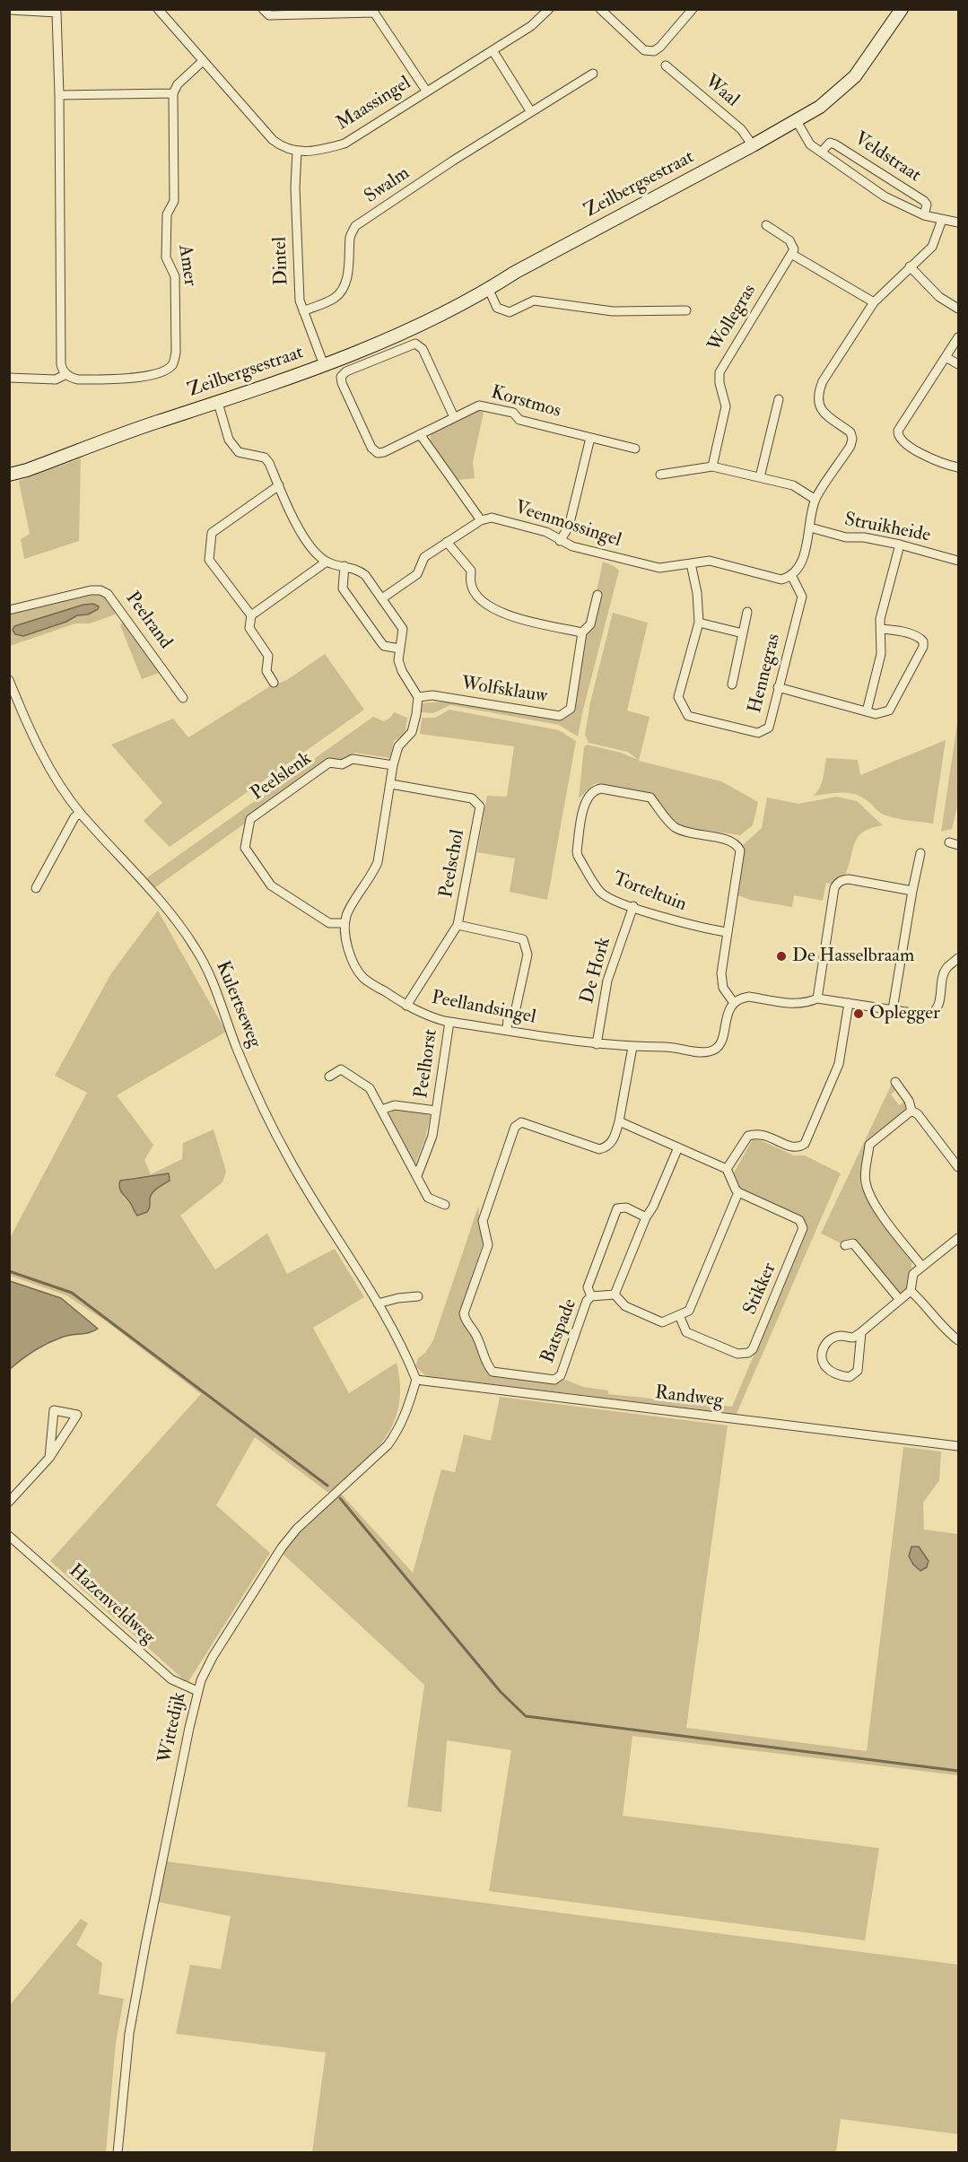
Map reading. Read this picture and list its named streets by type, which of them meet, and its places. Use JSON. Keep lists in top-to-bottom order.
{
  "streets": {
    "street": [
      "Waal",
      "Maassingel",
      "Veldstraat",
      "Zeilbergsestraat",
      "Swalm",
      "Dintel",
      "Amer",
      "Wollegras",
      "Korstmos",
      "Veenmossingel",
      "Struikheide",
      "Peelrand",
      "Hennegras",
      "Wolfsklauw",
      "Peelslenk",
      "Peelschol",
      "Torteltuin",
      "De Hork",
      "Kulertseweg",
      "Peellandsingel",
      "Peelhorst",
      "Stikker",
      "Batspade",
      "Randweg",
      "Hazenveldweg",
      "Wittedijk"
    ]
  },
  "crossings": [
    ["Waal", "Zeilbergsestraat"],
    ["Maassingel", "Dintel"],
    ["Veldstraat", "Zeilbergsestraat"],
    ["Zeilbergsestraat", "Dintel"],
    ["Swalm", "Dintel"],
    ["Veenmossingel", "Hennegras"],
    ["Peelslenk", "Peellandsingel"],
    ["Peelschol", "Peellandsingel"],
    ["Torteltuin", "De Hork"],
    ["Torteltuin", "Peellandsingel"],
    ["De Hork", "Peellandsingel"],
    ["Kulertseweg", "Randweg"],
    ["Kulertseweg", "Wittedijk"],
    ["Peellandsingel", "Peelhorst"],
    ["Randweg", "Wittedijk"],
    ["Hazenveldweg", "Wittedijk"]
  ],
  "places": ["De Hasselbraam", "Oplegger"]
}
